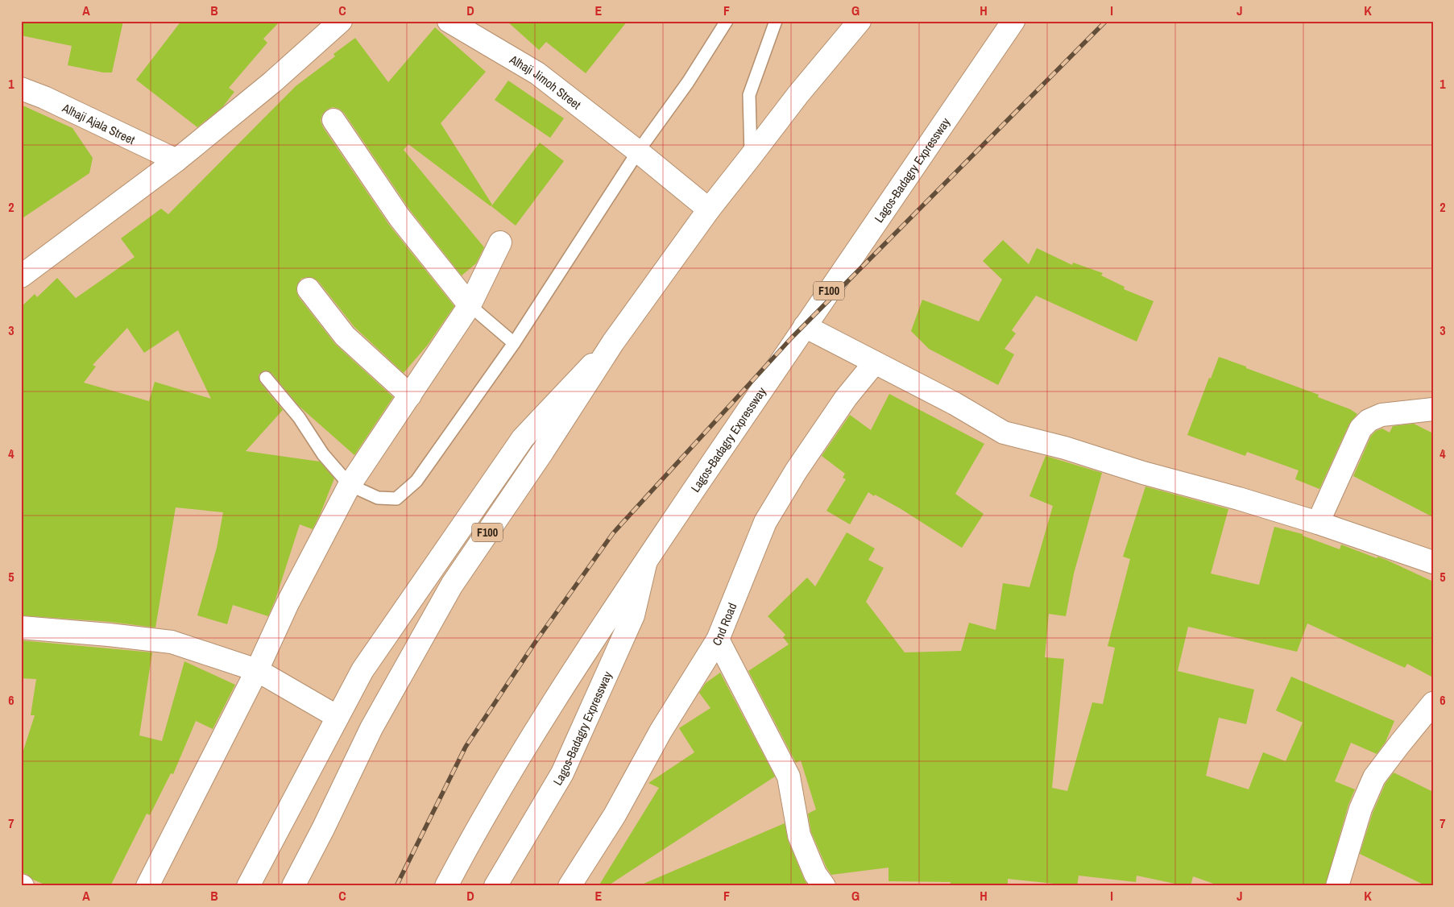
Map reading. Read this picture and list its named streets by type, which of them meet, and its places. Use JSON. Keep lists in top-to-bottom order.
{
  "streets": {
    "main road": [
      "Alhaji Jimoh Street",
      "Alhaji Ajala Street",
      "Lagos-Badagry Expressway",
      "F100",
      "Cnd Road"
    ]
  },
  "crossings": [
    ["Alhaji Jimoh Street", "F100"],
    ["Lagos-Badagry Expressway", "F100"]
  ],
  "grid": {
    "columns": [
      "A",
      "B",
      "C",
      "D",
      "E",
      "F",
      "G",
      "H",
      "I",
      "J",
      "K"
    ],
    "rows": [
      "1",
      "2",
      "3",
      "4",
      "5",
      "6",
      "7"
    ]
  }
}
